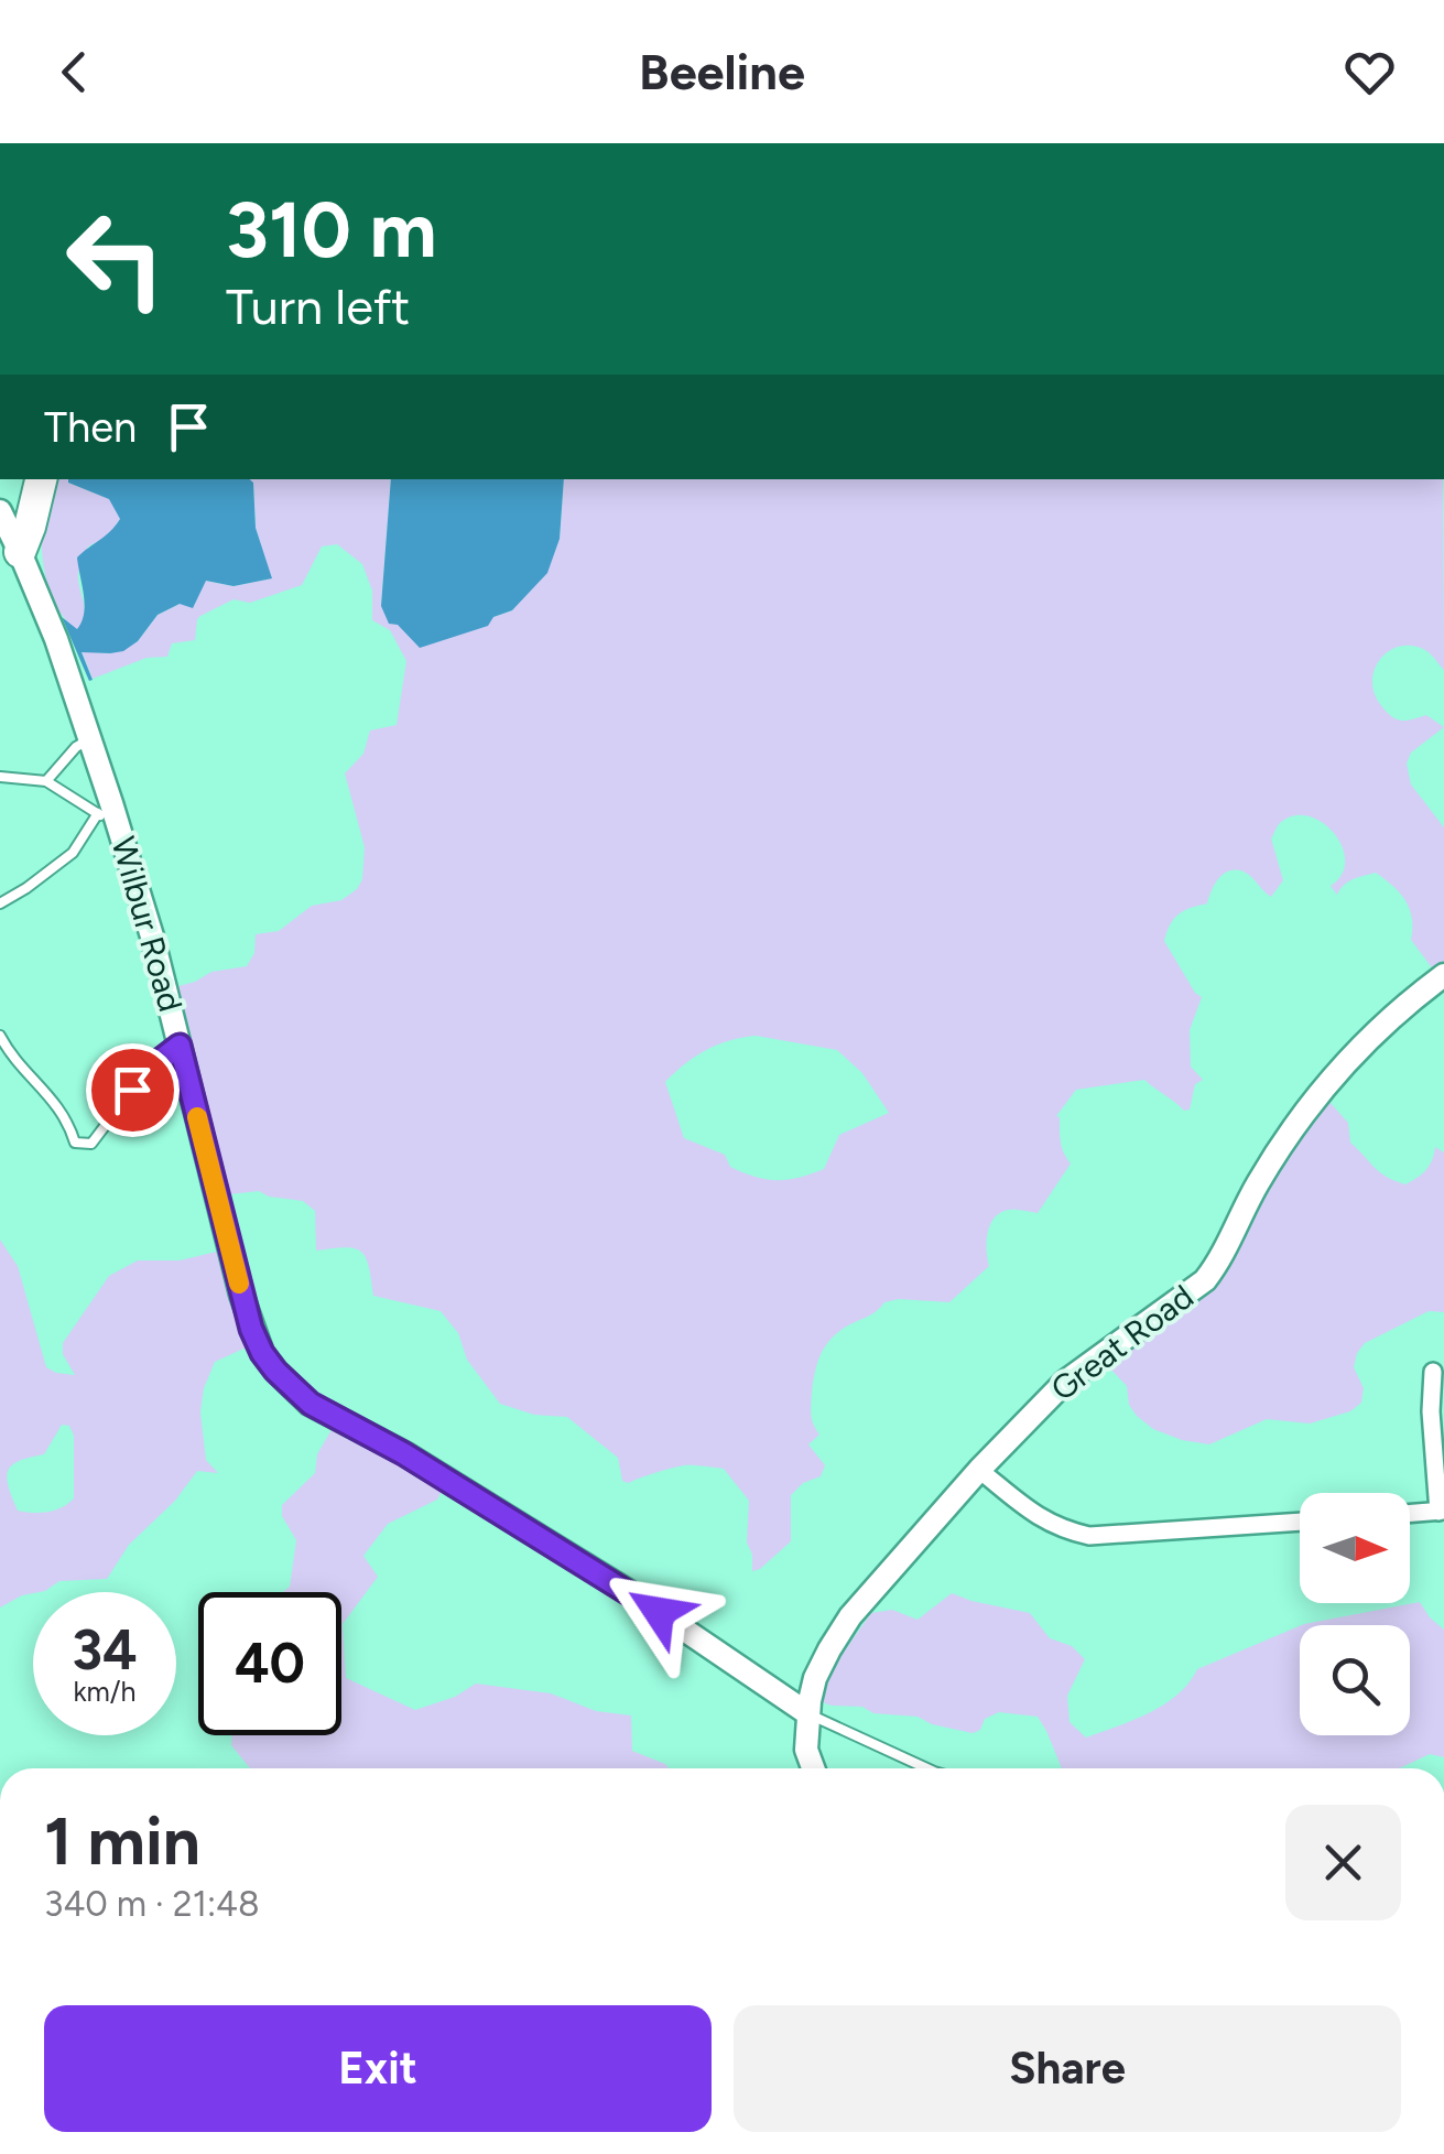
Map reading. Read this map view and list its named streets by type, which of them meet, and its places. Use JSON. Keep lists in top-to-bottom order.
{
  "streets": {
    "street": ["Wilbur Road", "Great Road"]
  },
  "crossings": [
    ["Wilbur Road", "Great Road"]
  ],
  "north": "right",
  "page": {
    "header": "Beeline",
    "turn": ["310 m", "Turn left"],
    "then": "Then",
    "speed": "34 km/h",
    "limit": "40",
    "heading": ["1 min", "340 m · 21:48"],
    "buttons": ["Exit", "Share"]
  }
}
